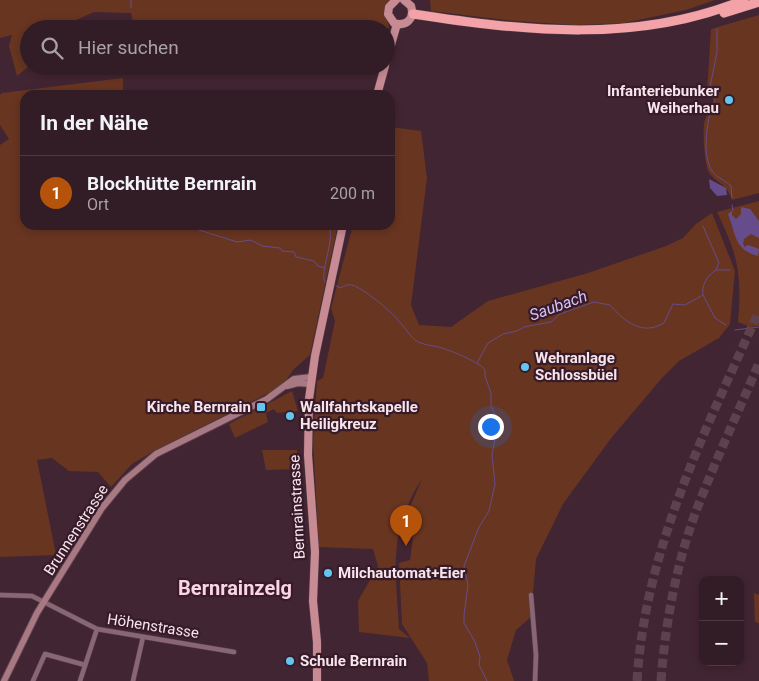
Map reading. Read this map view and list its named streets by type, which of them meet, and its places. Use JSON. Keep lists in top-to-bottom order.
{
  "streets": {
    "main road": ["Bernrainstrasse", "Brunnenstrasse"],
    "street": ["Höhenstrasse"]
  },
  "crossings": [
    ["Bernrainstrasse", "Brunnenstrasse"],
    ["Brunnenstrasse", "Höhenstrasse"]
  ],
  "districts": ["Bernrainzelg"],
  "water": ["Saubach"],
  "places": {
    "other": [
      "Infanteriebunker Weiherhau",
      "Wehranlage Schlossbüel",
      "Wallfahrtskapelle Heiligkreuz",
      "Milchautomat+Eier",
      "Schule Bernrain"
    ],
    "transit": ["Kirche Bernrain"]
  },
  "page": {
    "search": "Hier suchen",
    "heading": "In der Nähe",
    "list": [
      {
        "mark": "1",
        "name": "Blockhütte Bernrain",
        "note": "Ort",
        "value": "200 m"
      }
    ],
    "pins": "1",
    "map_buttons": ["+", "−"]
  }
}
